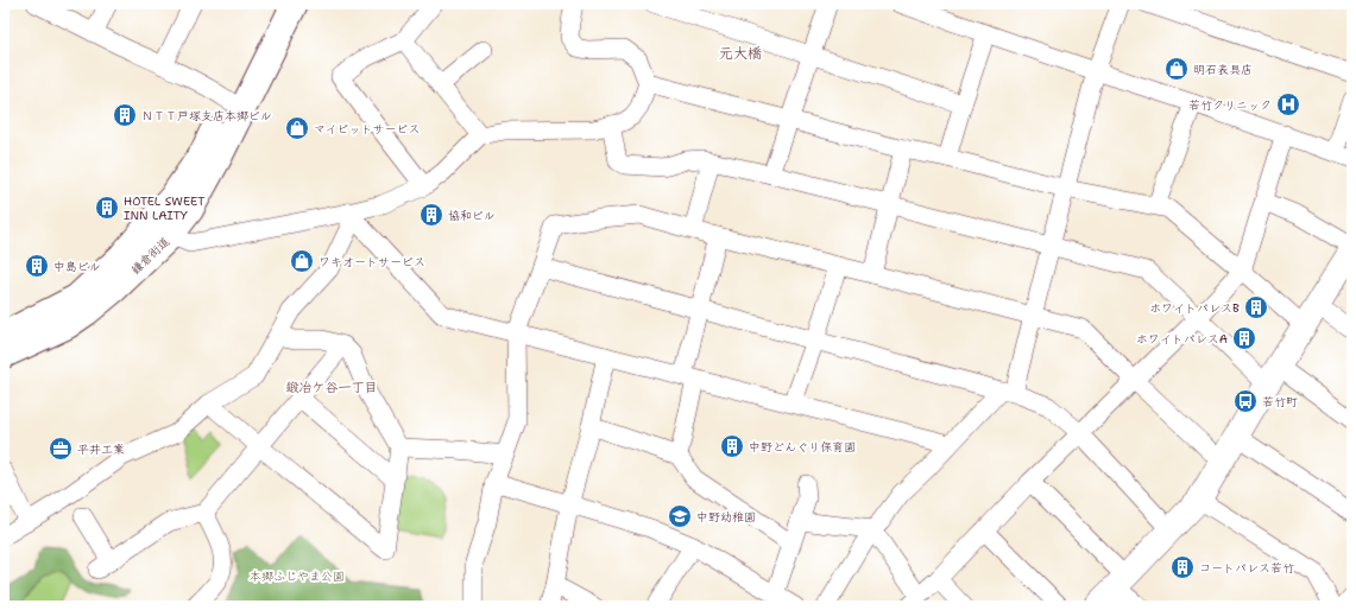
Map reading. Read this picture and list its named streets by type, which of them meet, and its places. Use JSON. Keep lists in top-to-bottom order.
{
  "streets": {
    "main road": ["鎌倉街道"]
  },
  "districts": ["元大橋", "鍛冶ケ谷一丁目"],
  "parks": ["本郷ふじやま公園"],
  "places": {
    "shop": ["明石表具店", "マイピットサービス", "ワキオートサービス"],
    "hospital": ["若竹クリニック"],
    "building": [
      "ＮＴＴ戸塚支店本郷ビル",
      "HOTEL SWEET INN LAITY",
      "協和ビル",
      "中島ビル",
      "ホワイトパレスB",
      "ホワイトパレスA",
      "中野どんぐり保育園",
      "コートパレス若竹"
    ],
    "bus stop": ["若竹町"],
    "office": ["平井工業"],
    "school or university": ["中野幼稚園"]
  }
}
